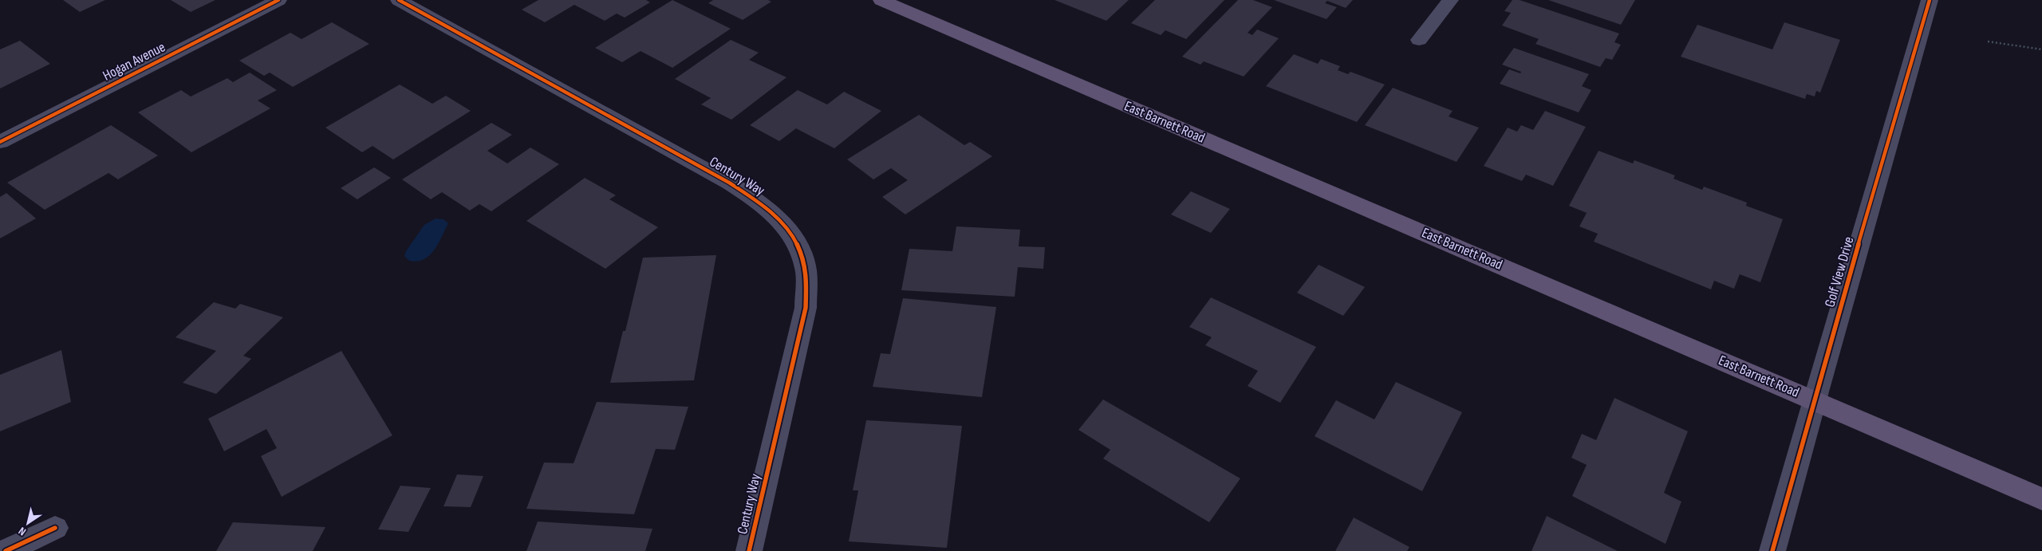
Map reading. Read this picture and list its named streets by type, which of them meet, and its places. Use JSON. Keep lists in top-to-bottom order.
{
  "streets": {
    "main road": ["East Barnett Road"],
    "street": ["Hogan Avenue", "Century Way", "Golf View Drive"]
  },
  "crossings": [
    ["East Barnett Road", "Golf View Drive"]
  ],
  "north": "bottom left"
}
